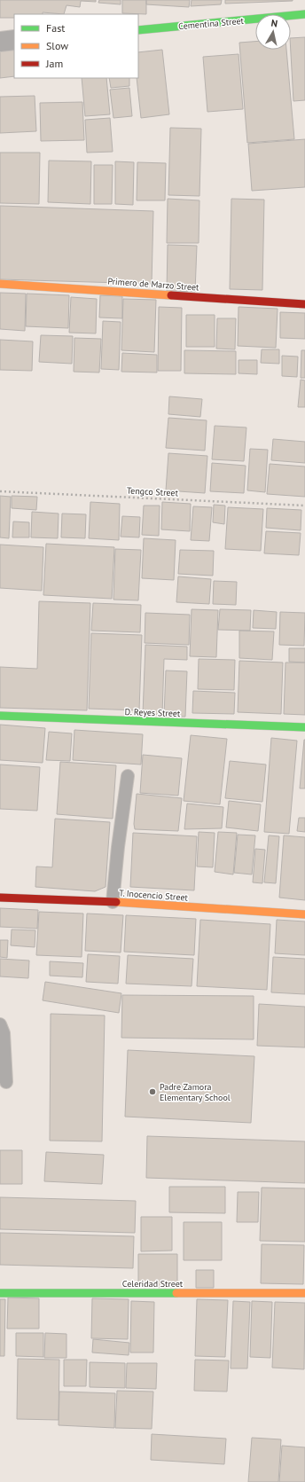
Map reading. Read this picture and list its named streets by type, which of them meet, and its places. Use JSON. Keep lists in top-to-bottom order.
{
  "streets": {
    "street": [
      "Cementina Street",
      "Primero de Marzo Street",
      "D. Reyes Street",
      "T. Inocencio Street",
      "Celeridad Street"
    ],
    "path": ["Tengco Street"]
  },
  "places": ["Padre Zamora Elementary School"],
  "legend": ["Fast", "Slow", "Jam"],
  "north": "top"
}
